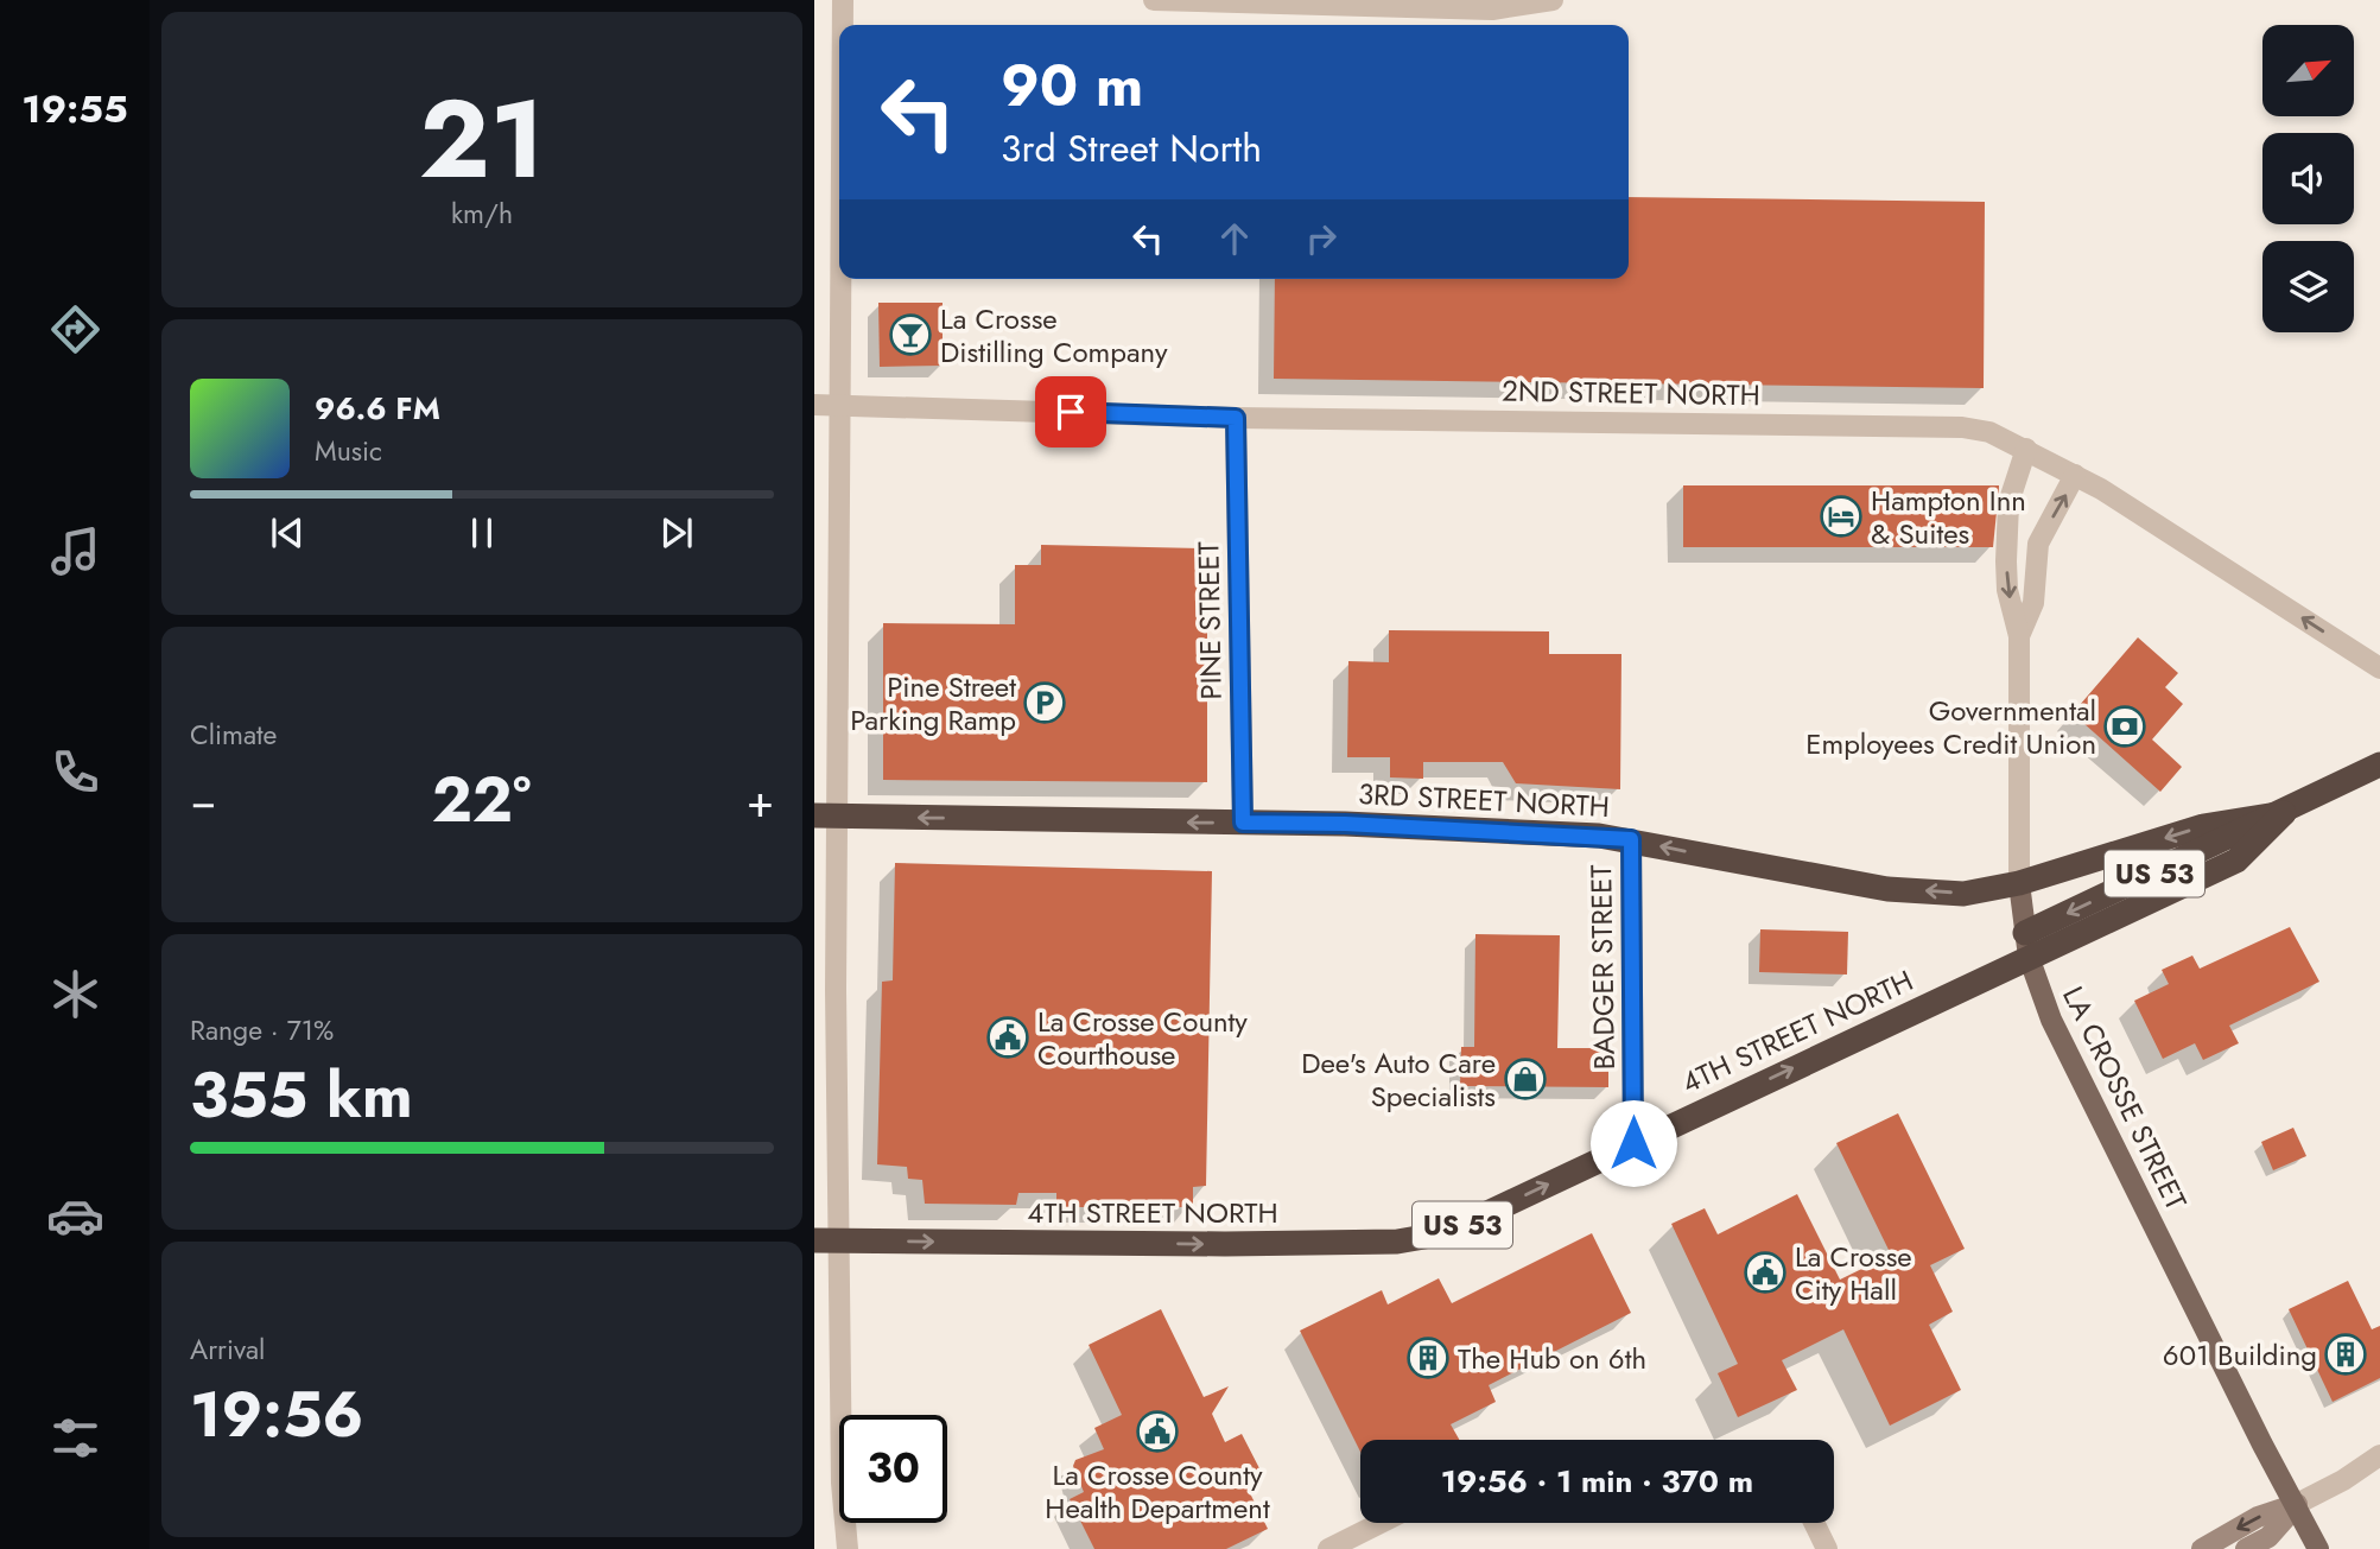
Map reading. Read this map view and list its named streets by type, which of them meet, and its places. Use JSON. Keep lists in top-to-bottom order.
{
  "streets": {
    "highway": ["3RD STREET NORTH", "US 53", "4TH STREET NORTH"],
    "main road": ["LA CROSSE STREET"],
    "street": ["2ND STREET NORTH", "PINE STREET", "BADGER STREET"]
  },
  "crossings": [
    ["2ND STREET NORTH", "PINE STREET"],
    ["2ND STREET NORTH", "LA CROSSE STREET"],
    ["PINE STREET", "3RD STREET NORTH"],
    ["3RD STREET NORTH", "BADGER STREET"],
    ["3RD STREET NORTH", "4TH STREET NORTH"],
    ["3RD STREET NORTH", "LA CROSSE STREET"],
    ["BADGER STREET", "4TH STREET NORTH"],
    ["4TH STREET NORTH", "LA CROSSE STREET"]
  ],
  "one_way": ["3RD STREET NORTH", "4TH STREET NORTH"],
  "places": {
    "bar": ["La Crosse Distilling Company"],
    "hotel": ["Hampton Inn & Suites"],
    "parking": ["Pine Street Parking Ramp"],
    "bank": ["Governmental Employees Credit Union"],
    "public building": ["La Crosse County Courthouse", "La Crosse City Hall", "La Crosse County Health Department"],
    "shop": ["Dee's Auto Care Specialists"],
    "building": ["601 Building", "The Hub on 6th"]
  },
  "north": "top right",
  "page": {
    "tabs": "19:55",
    "tile": [
      ["21", "km/h"],
      "Climate",
      ["Range · 71%", "355 km"],
      ["Arrival", "19:56"]
    ],
    "turn": ["90 m", "3rd Street North"],
    "song": ["96.6 FM", "Music"],
    "heat": ["−", "22°", "+"],
    "limit": "30",
    "trip": "19:56 · 1 min · 370 m"
  }
}
